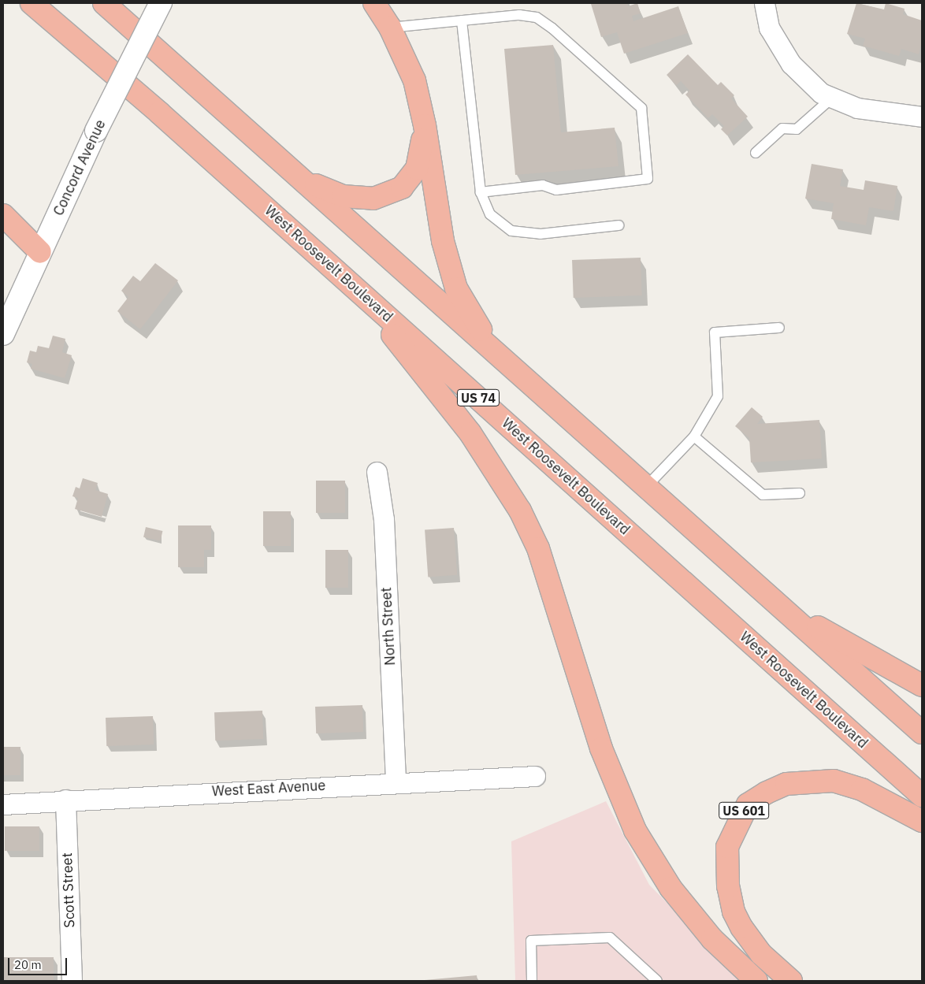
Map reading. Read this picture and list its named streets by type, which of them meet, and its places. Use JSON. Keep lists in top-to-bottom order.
{
  "streets": {
    "highway": ["West Roosevelt Boulevard", "US 74", "US 601"],
    "street": [
      "Concord Avenue",
      "North Street",
      "West East Avenue",
      "Scott Street"
    ]
  },
  "crossings": [
    ["North Street", "West East Avenue"],
    ["West East Avenue", "Scott Street"]
  ],
  "scale_bar": "20 m"
}
